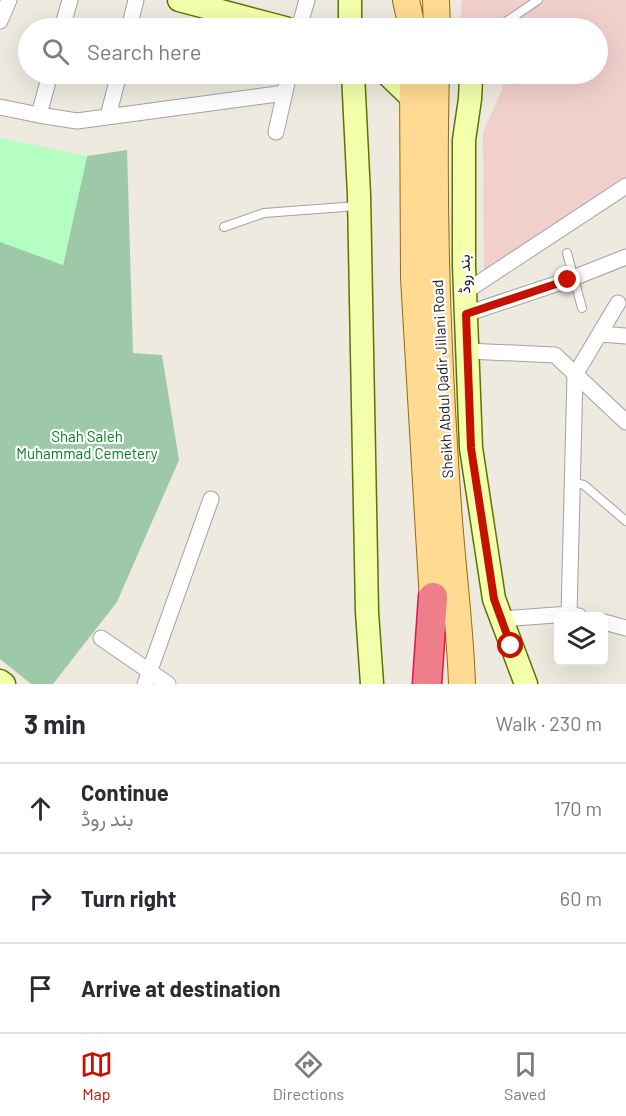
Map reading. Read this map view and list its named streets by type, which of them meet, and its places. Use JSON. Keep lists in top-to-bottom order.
{
  "streets": {
    "main road": ["بند روڈ", "Sheikh Abdul Qadir Jillani Road"]
  },
  "parks": ["Shah Saleh Muhammad Cemetery"],
  "page": {
    "search": "Search here",
    "heading": ["3 min", "Walk · 230 m"],
    "list": [
      ["Continue", "بند روڈ", "170 m"],
      ["Turn right", "60 m"],
      "Arrive at destination"
    ],
    "nav": ["Map", "Directions", "Saved"]
  }
}
